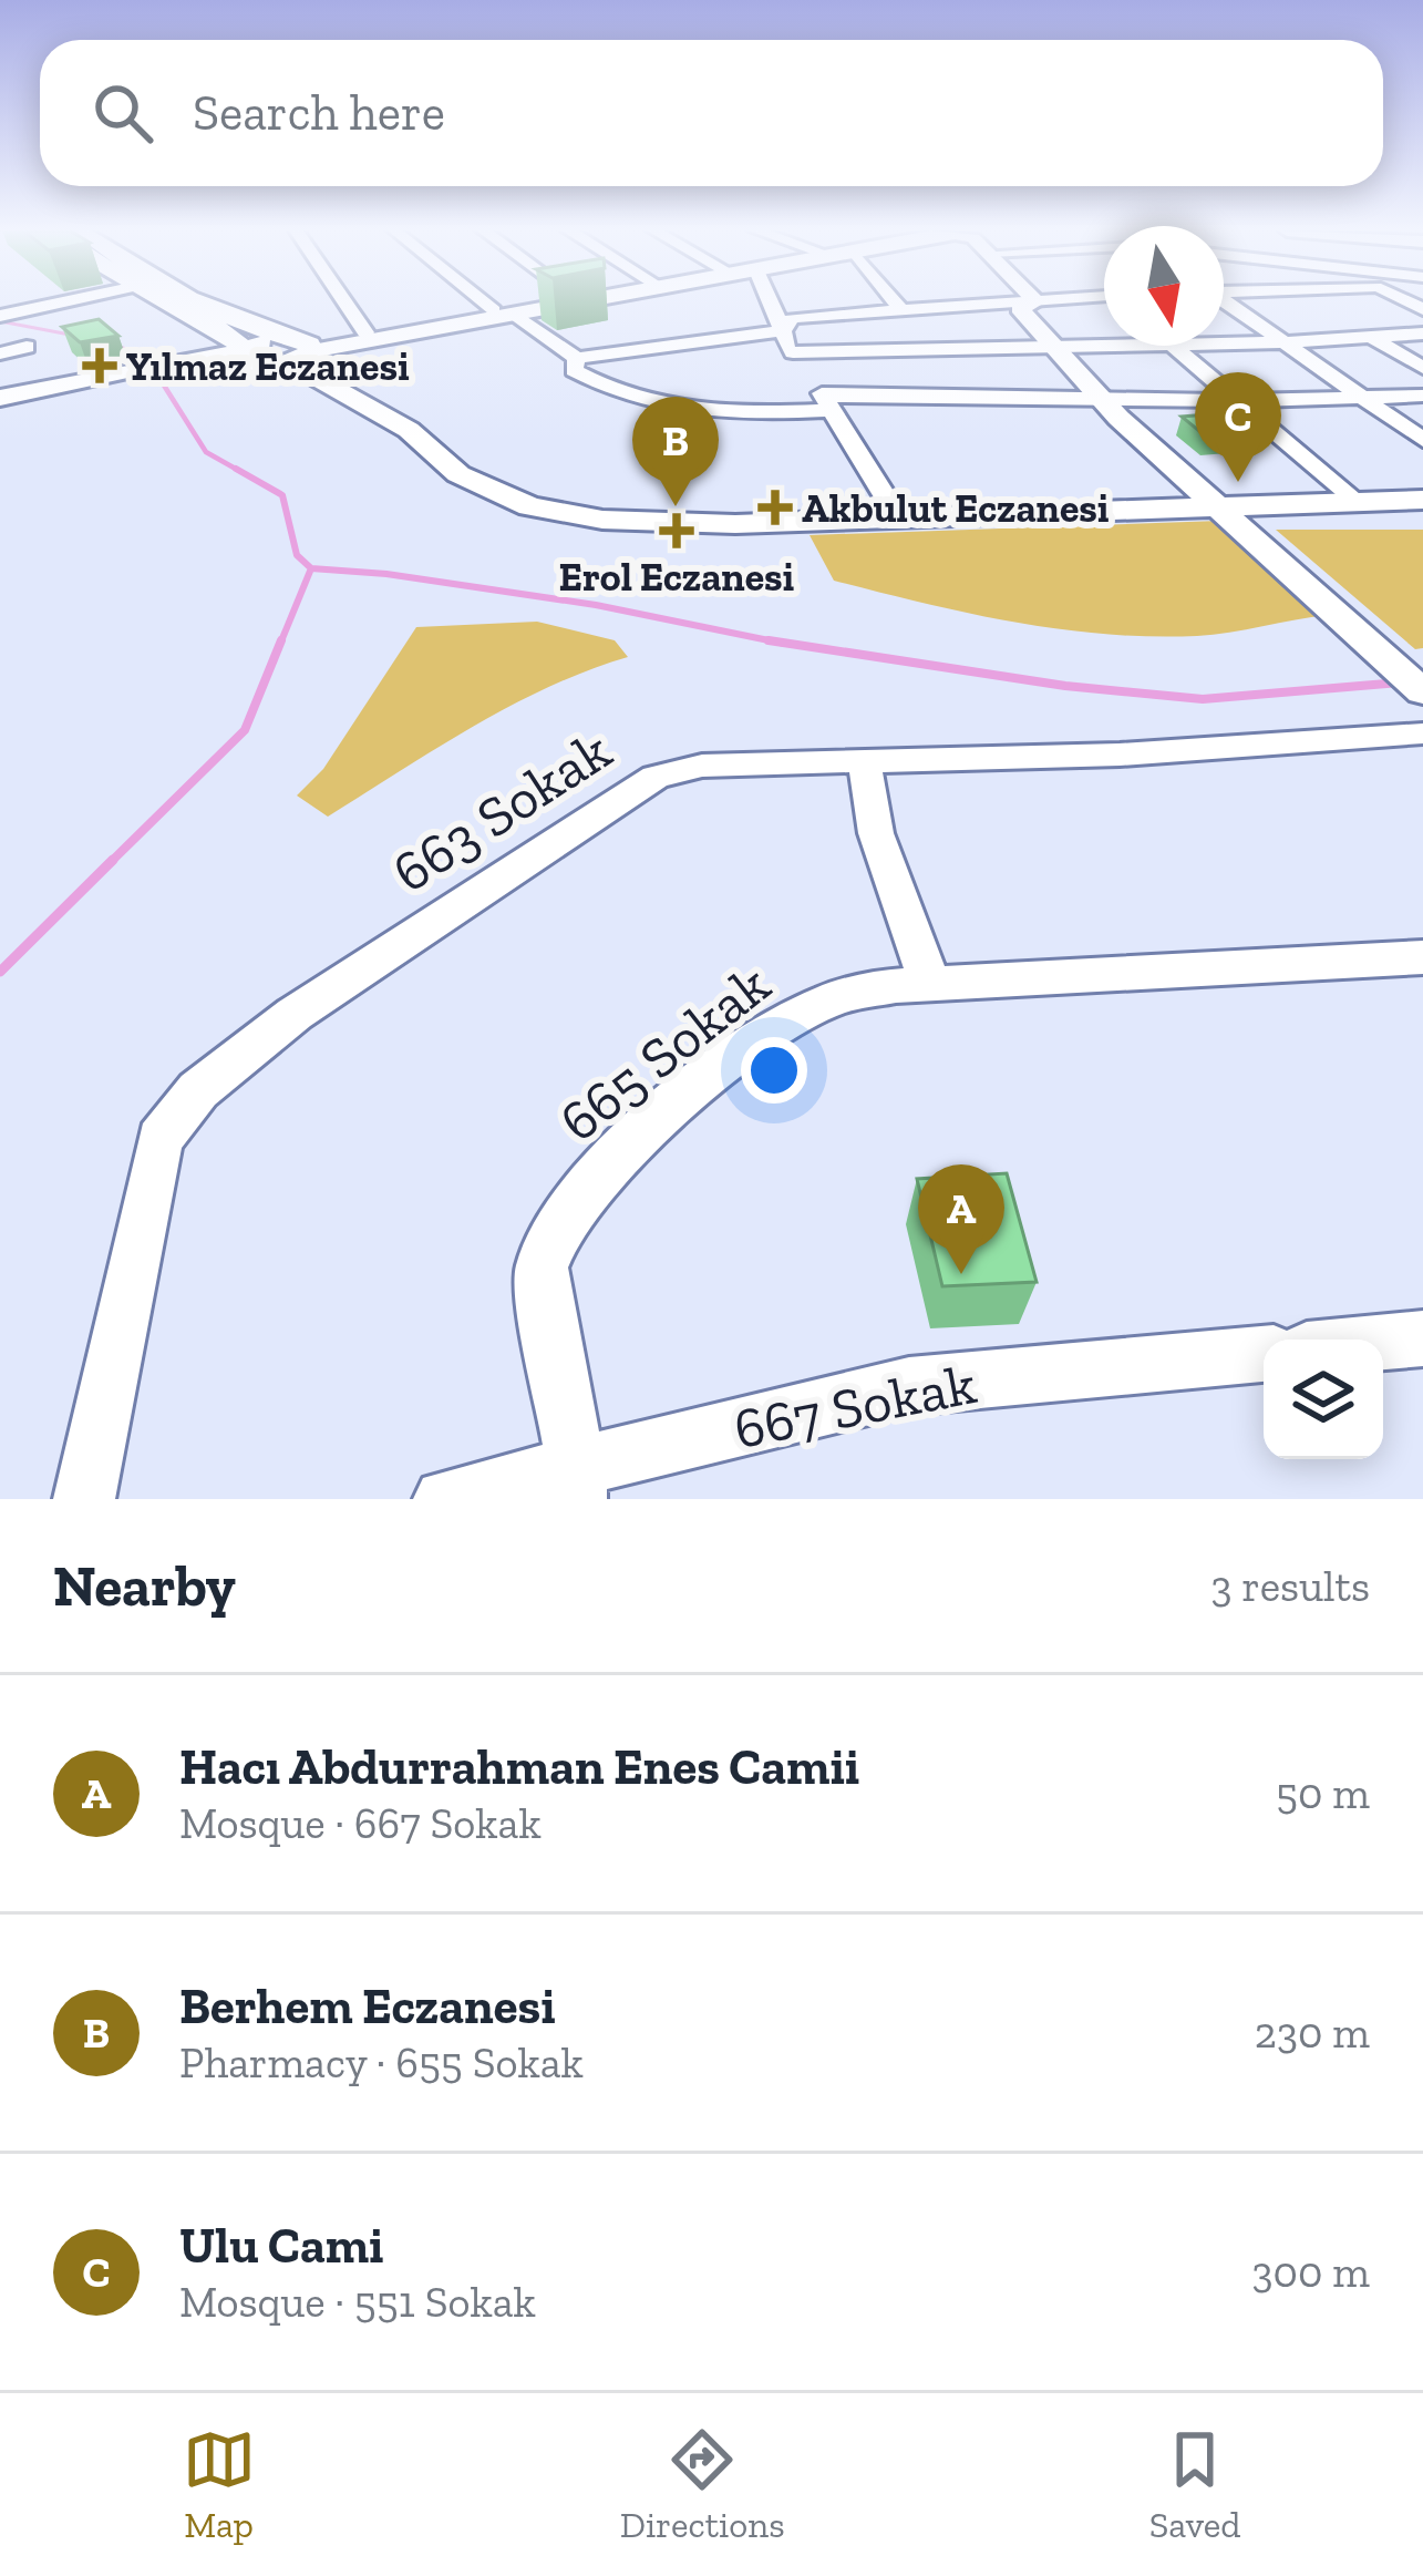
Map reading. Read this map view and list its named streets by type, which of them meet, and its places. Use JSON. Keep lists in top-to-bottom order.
{
  "streets": {
    "street": ["663 Sokak", "665 Sokak", "667 Sokak"]
  },
  "crossings": [
    ["665 Sokak", "667 Sokak"]
  ],
  "places": {
    "health": ["Yılmaz Eczanesi", "Akbulut Eczanesi", "Erol Eczanesi"]
  },
  "north": "bottom",
  "page": {
    "search": "Search here",
    "pins": ["C", "B", "A"],
    "heading": ["Nearby", "3 results"],
    "list": [
      {
        "mark": "A",
        "name": "Hacı Abdurrahman Enes Camii",
        "note": "Mosque · 667 Sokak",
        "value": "50 m"
      },
      {
        "mark": "B",
        "name": "Berhem Eczanesi",
        "note": "Pharmacy · 655 Sokak",
        "value": "230 m"
      },
      {
        "mark": "C",
        "name": "Ulu Cami",
        "note": "Mosque · 551 Sokak",
        "value": "300 m"
      }
    ],
    "nav": ["Map", "Directions", "Saved"]
  }
}
